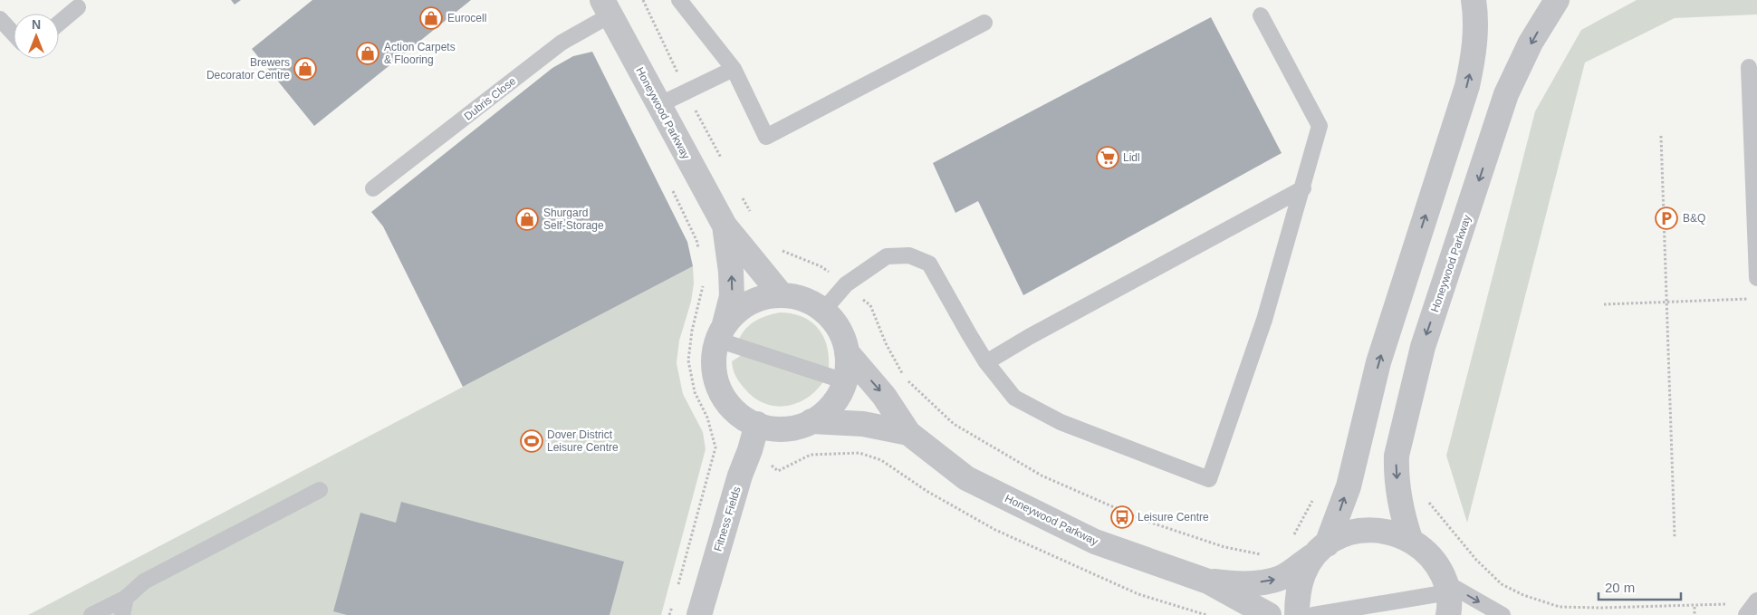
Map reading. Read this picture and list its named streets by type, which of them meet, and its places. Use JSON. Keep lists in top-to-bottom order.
{
  "streets": {
    "street": ["Honeywood Parkway", "Fitness Fields"],
    "lane": ["Dubris Close"]
  },
  "crossings": [
    ["Dubris Close", "Honeywood Parkway"],
    ["Honeywood Parkway", "Fitness Fields"]
  ],
  "places": {
    "shop": [
      "Eurocell",
      "Action Carpets & Flooring",
      "Brewers Decorator Centre",
      "Shurgard Self-Storage"
    ],
    "supermarket": ["Lidl"],
    "parking": ["B&Q"],
    "sports": ["Dover District Leisure Centre"],
    "bus stop": ["Leisure Centre"]
  },
  "scale_bar": "20 m",
  "north": "top"
}
